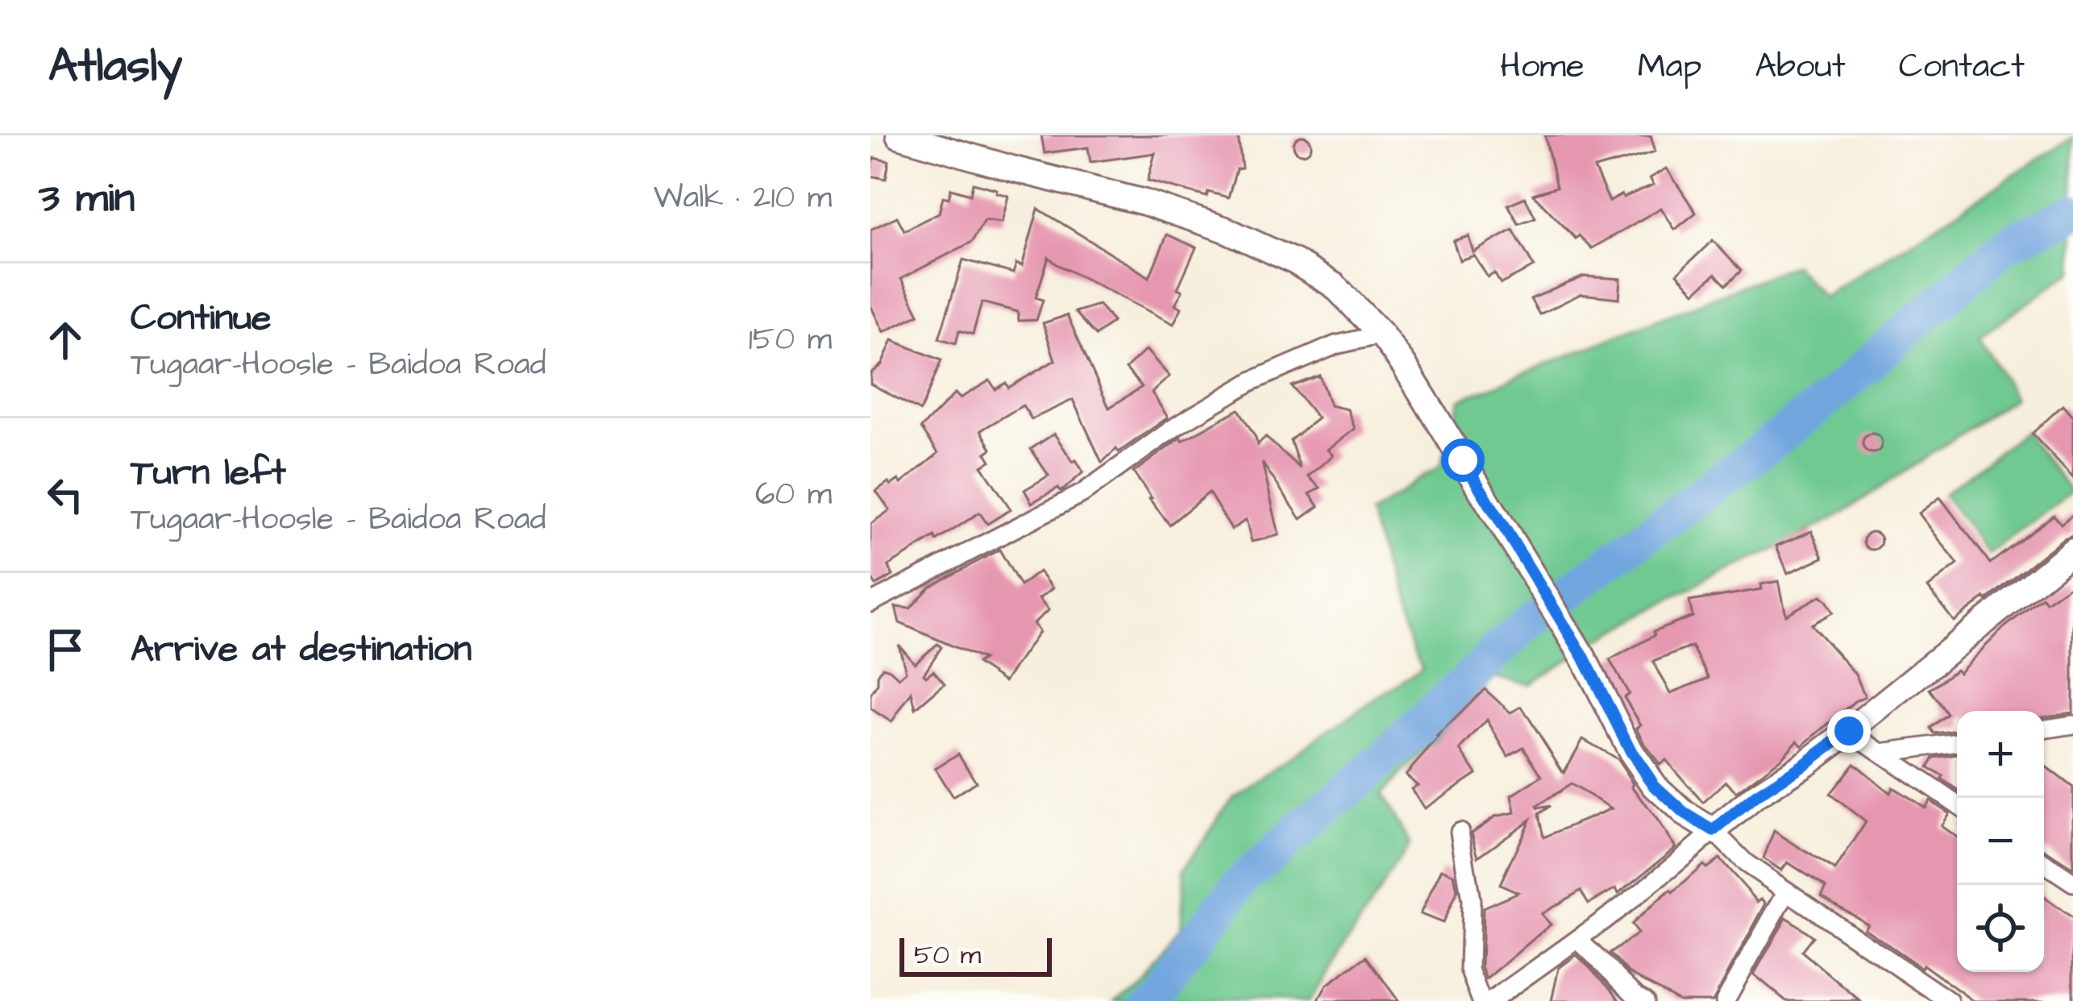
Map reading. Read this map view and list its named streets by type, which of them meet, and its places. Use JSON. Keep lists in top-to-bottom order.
{
  "scale_bar": "50 m",
  "page": {
    "header": "Atlasly",
    "nav": [
      "Home",
      "Map",
      "About",
      "Contact"
    ],
    "heading": ["3 min", "Walk · 210 m"],
    "list": [
      ["Continue", "Tugaar-Hoosle - Baidoa Road", "150 m"],
      ["Turn left", "Tugaar-Hoosle - Baidoa Road", "60 m"],
      "Arrive at destination"
    ],
    "map_buttons": ["+", "−"],
    "scale": "50 m"
  }
}
